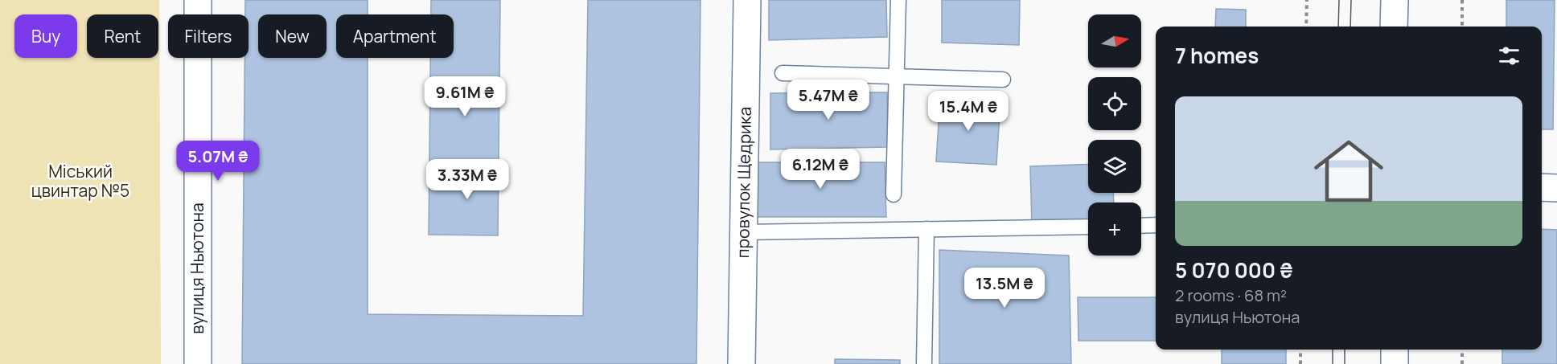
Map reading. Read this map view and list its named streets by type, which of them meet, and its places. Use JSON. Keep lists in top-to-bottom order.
{
  "streets": {
    "street": ["провулок Щедрика", "вулиця Ньютона"]
  },
  "parks": ["Міський цвинтар №5"],
  "north": "right",
  "page": {
    "map_buttons": "+",
    "chip": [
      "Buy",
      "Rent",
      "Filters",
      "New",
      "Apartment"
    ],
    "heading": "7 homes",
    "price": [
      "9.61M ₴",
      "5.47M ₴",
      "15.4M ₴",
      "5.07M ₴",
      "6.12M ₴",
      "3.33M ₴",
      "13.5M ₴"
    ],
    "list": [
      {
        "name": "5 070 000 ₴",
        "note": "2 rooms · 68 m² · вулиця Ньютона"
      }
    ]
  }
}
